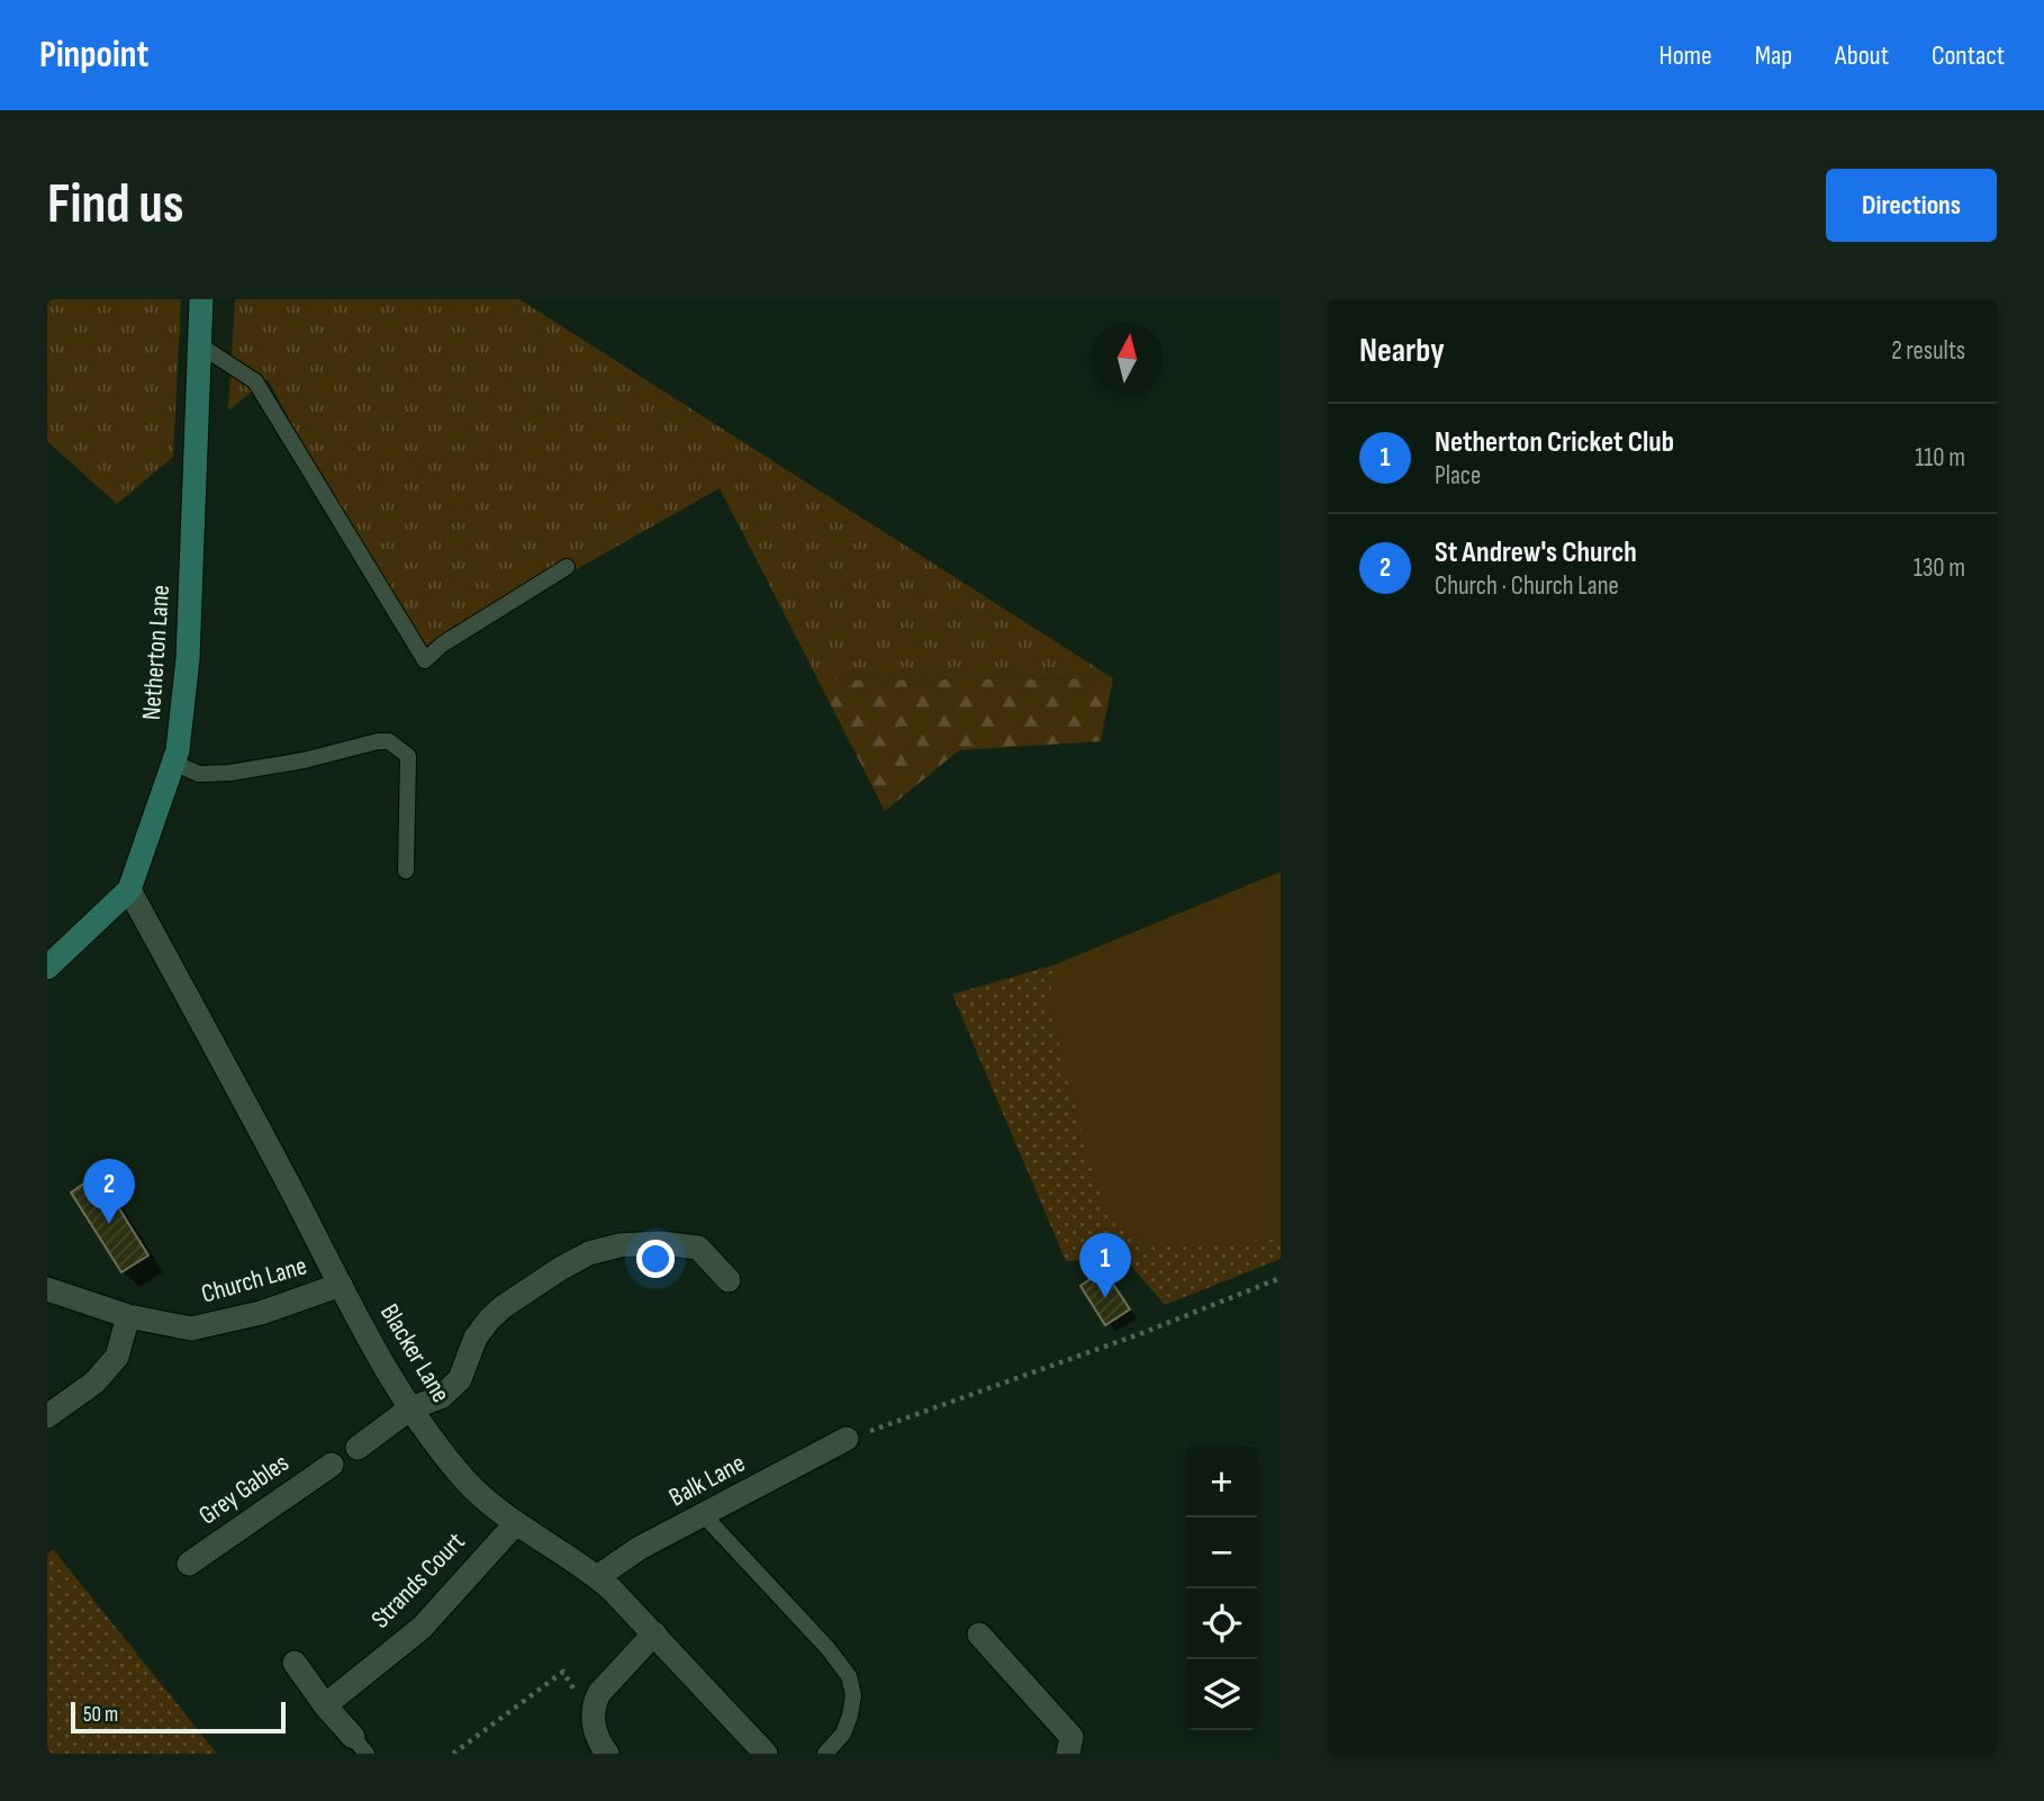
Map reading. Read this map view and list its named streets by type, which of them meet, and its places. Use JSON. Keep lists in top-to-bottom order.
{
  "streets": {
    "main road": ["Netherton Lane"],
    "street": [
      "Church Lane",
      "Blacker Lane",
      "Balk Lane",
      "Grey Gables",
      "Strands Court"
    ]
  },
  "crossings": [
    ["Netherton Lane", "Blacker Lane"],
    ["Church Lane", "Blacker Lane"],
    ["Blacker Lane", "Balk Lane"],
    ["Blacker Lane", "Strands Court"]
  ],
  "scale_bar": "50 m",
  "north": "top",
  "page": {
    "header": "Pinpoint",
    "nav": [
      "Home",
      "Map",
      "About",
      "Contact"
    ],
    "buttons": "Directions",
    "title": "Find us",
    "heading": ["Nearby", "2 results"],
    "list": [
      {
        "mark": "1",
        "name": "Netherton Cricket Club",
        "note": "Place",
        "value": "110 m"
      },
      {
        "mark": "2",
        "name": "St Andrew's Church",
        "note": "Church · Church Lane",
        "value": "130 m"
      }
    ],
    "pins": ["2", "1"],
    "map_buttons": ["+", "−"],
    "scale": "50 m"
  }
}
